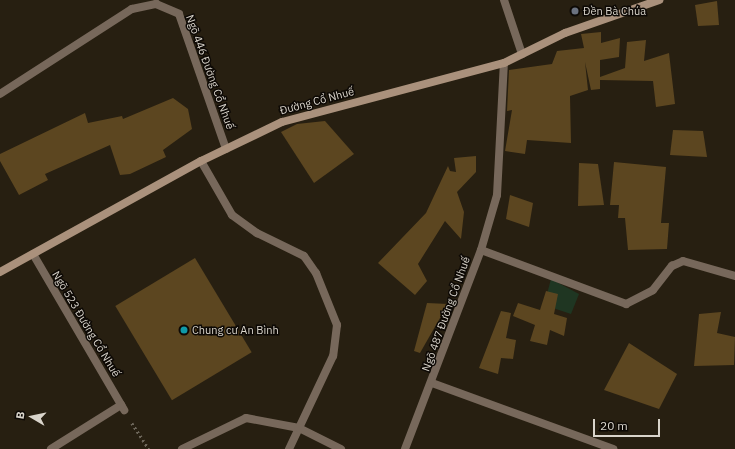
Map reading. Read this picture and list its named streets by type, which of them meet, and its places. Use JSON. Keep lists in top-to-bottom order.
{
  "streets": {
    "main road": ["Đường Cổ Nhuế"],
    "street": ["Ngõ 446 Đường Cổ Nhuế", "Ngõ 487 Đường Cổ Nhuế", "Ngõ 523 Đường Cổ Nhuế"]
  },
  "crossings": [
    ["Ngõ 446 Đường Cổ Nhuế", "Đường Cổ Nhuế"],
    ["Đường Cổ Nhuế", "Ngõ 487 Đường Cổ Nhuế"],
    ["Đường Cổ Nhuế", "Ngõ 523 Đường Cổ Nhuế"]
  ],
  "places": ["Đền Bà Chúa", "Chung cư An Bình"],
  "scale_bar": "20 m",
  "north": "left"
}
